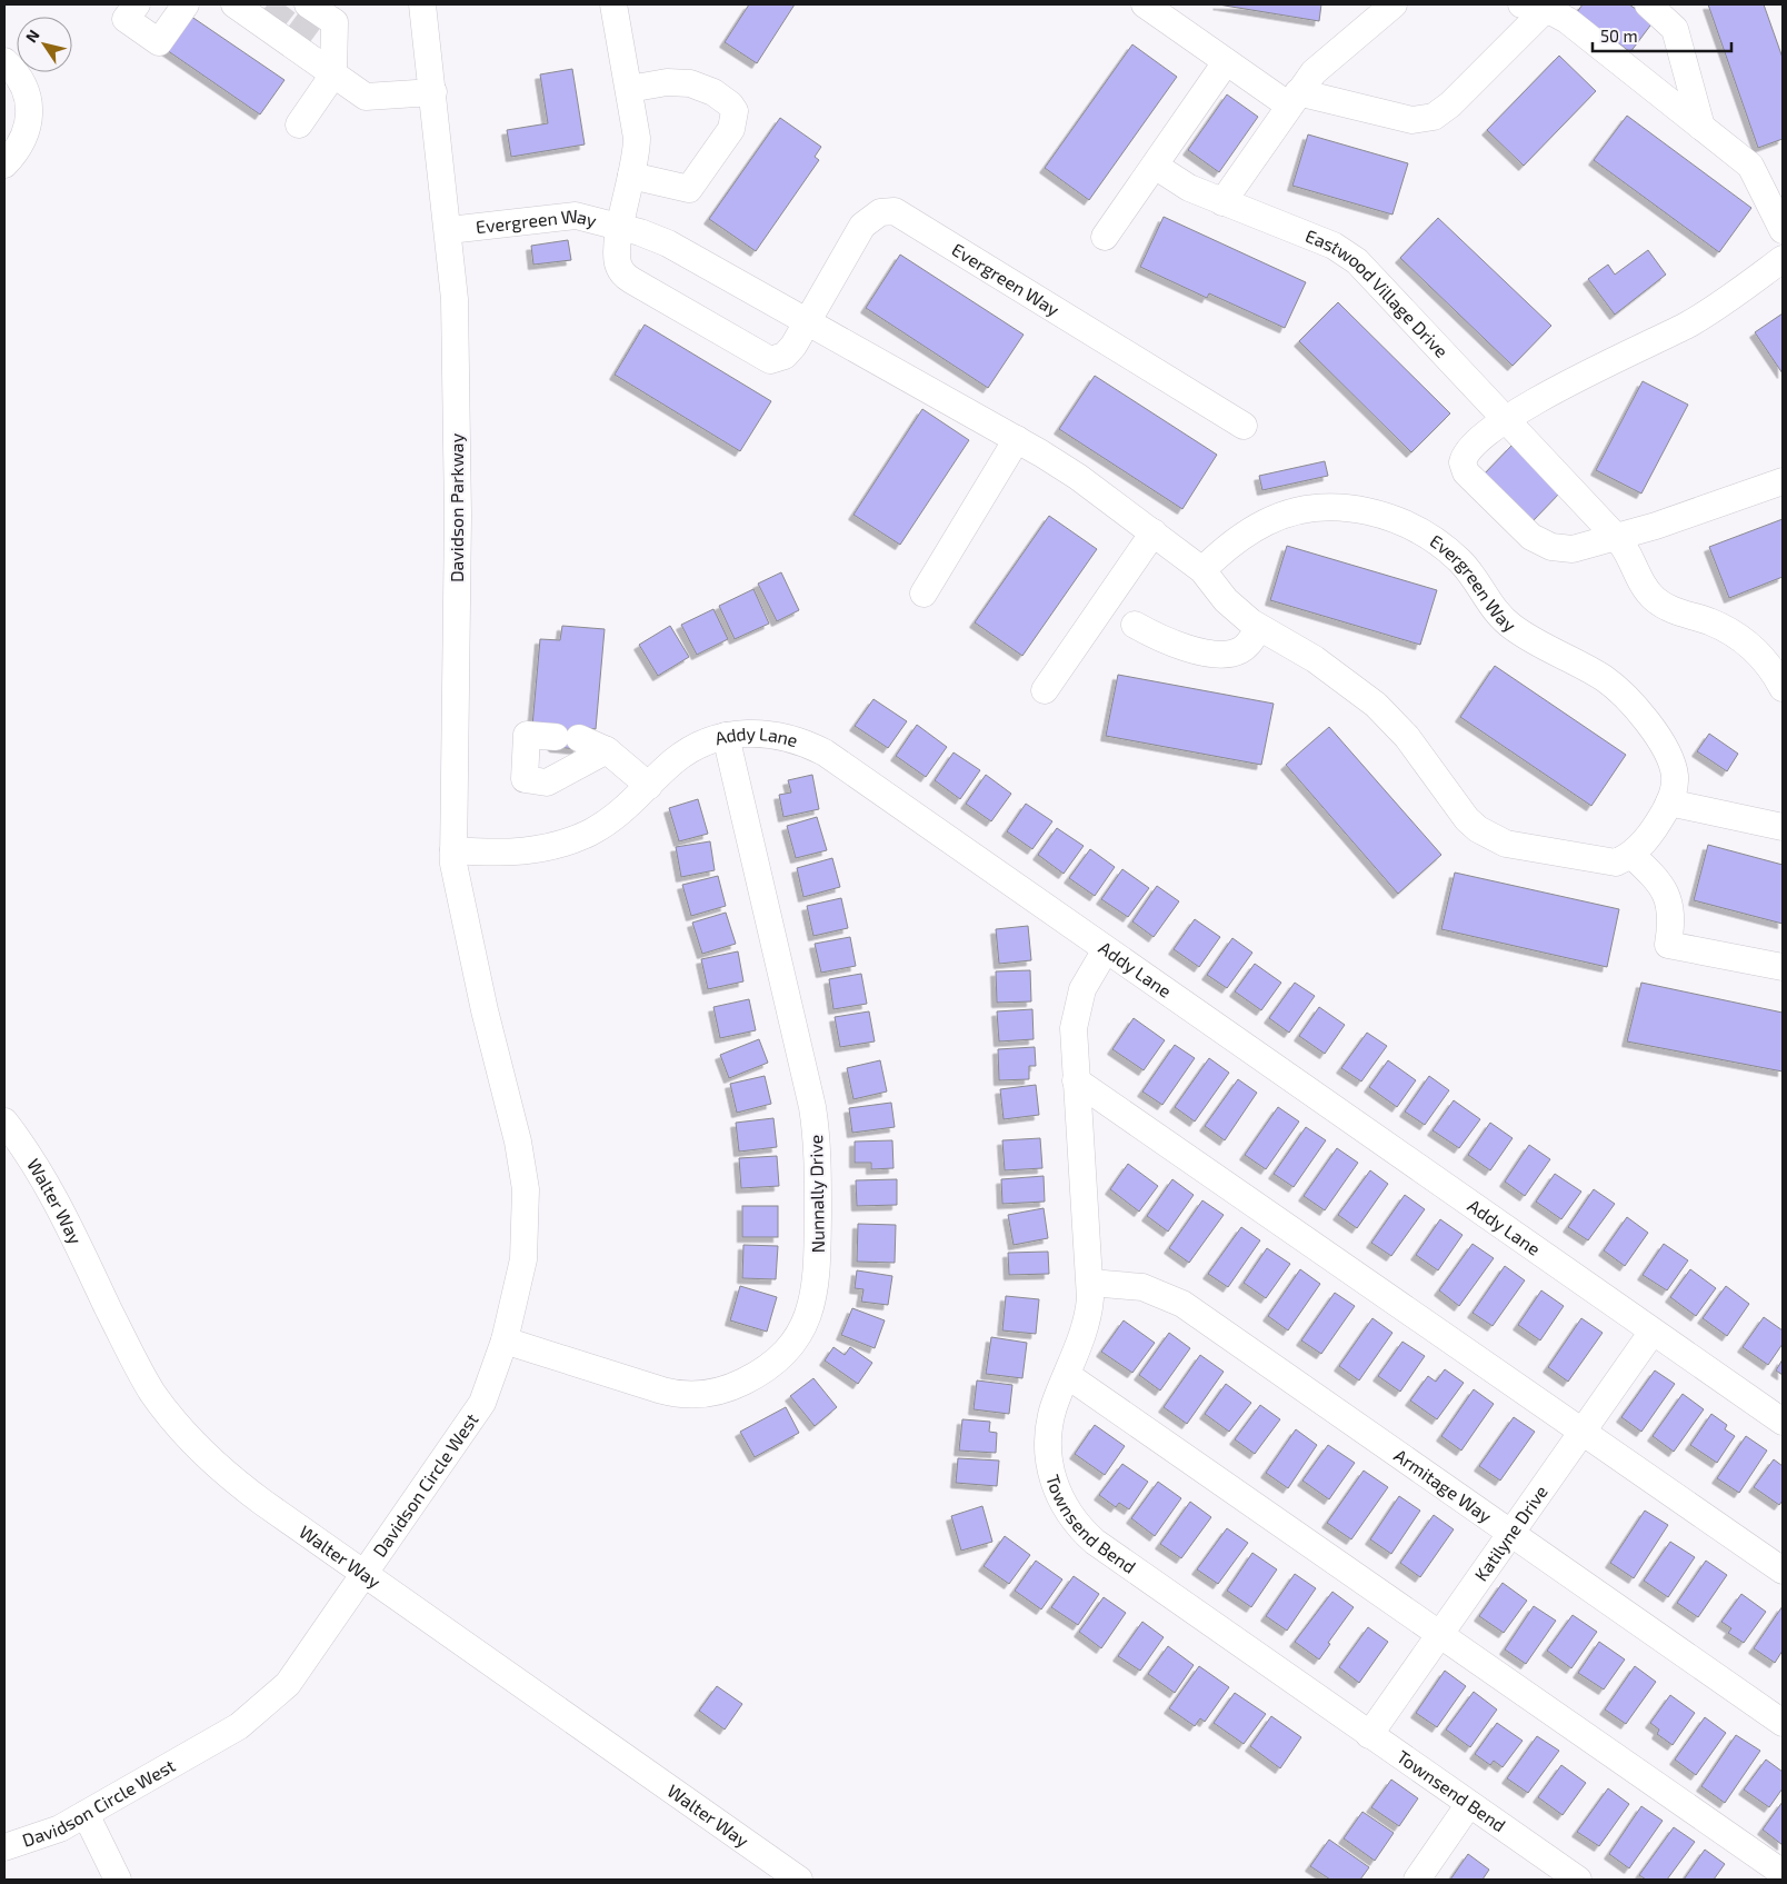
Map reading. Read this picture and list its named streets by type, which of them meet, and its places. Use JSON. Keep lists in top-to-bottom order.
{
  "streets": {
    "street": [
      "Evergreen Way",
      "Eastwood Village Drive",
      "Davidson Parkway",
      "Addy Lane",
      "Nunnally Drive",
      "Walter Way",
      "Davidson Circle West",
      "Armitage Way",
      "Townsend Bend",
      "Katilyne Drive"
    ]
  },
  "crossings": [
    ["Evergreen Way", "Davidson Parkway"],
    ["Davidson Parkway", "Addy Lane"],
    ["Davidson Parkway", "Davidson Circle West"],
    ["Addy Lane", "Nunnally Drive"],
    ["Addy Lane", "Townsend Bend"],
    ["Addy Lane", "Katilyne Drive"],
    ["Nunnally Drive", "Davidson Circle West"],
    ["Walter Way", "Davidson Circle West"],
    ["Armitage Way", "Townsend Bend"],
    ["Armitage Way", "Katilyne Drive"],
    ["Townsend Bend", "Katilyne Drive"]
  ],
  "scale_bar": "50 m",
  "north": "top left"
}
